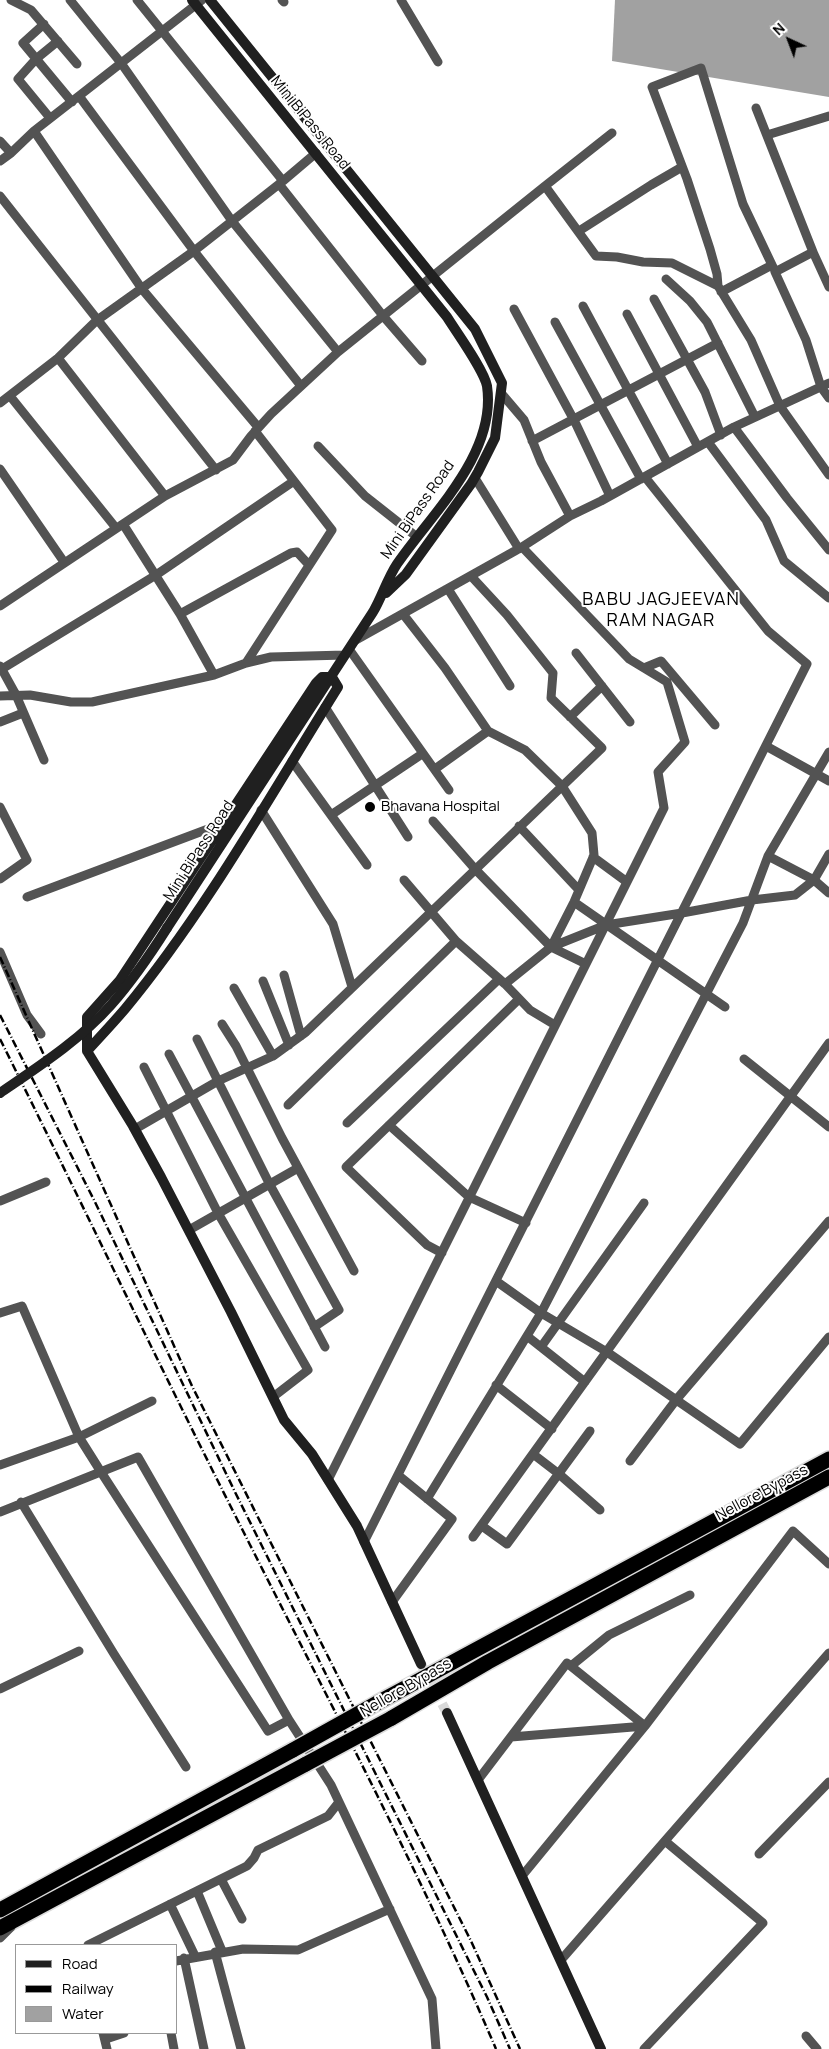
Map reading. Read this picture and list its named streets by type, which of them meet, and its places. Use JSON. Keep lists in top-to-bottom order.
{
  "streets": {
    "highway": ["Nellore Bypass"],
    "street": ["Mini BiPass Road"]
  },
  "districts": ["BABU JAGJEEVAN RAM NAGAR"],
  "places": ["Bhavana Hospital"],
  "legend": ["Road", "Railway", "Water"],
  "north": "top left"
}
